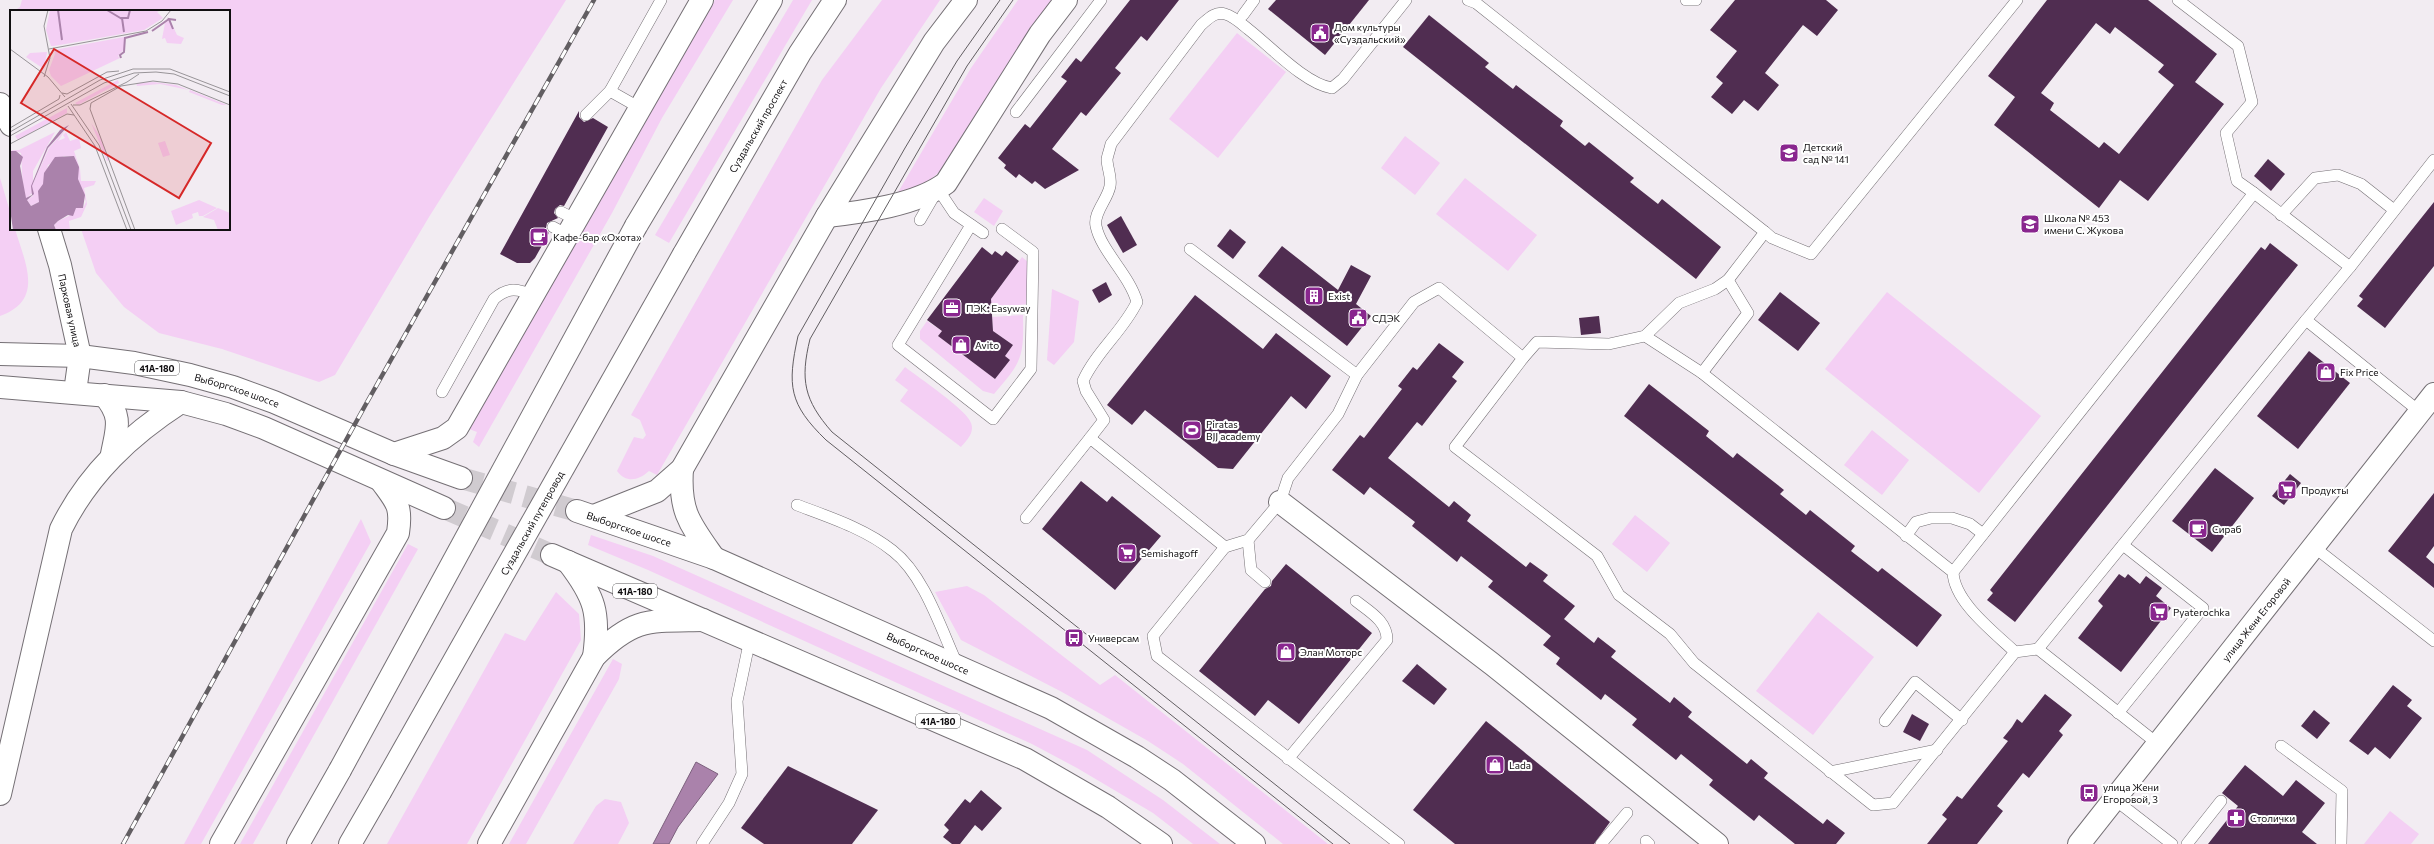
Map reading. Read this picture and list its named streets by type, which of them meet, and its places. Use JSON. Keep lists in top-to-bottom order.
{
  "streets": {
    "main road": [
      "Суздальский проспект",
      "Парковая улица",
      "41А-180",
      "Выборгское шоссе",
      "Суздальский путепровод",
      "улица Жени Егоровой"
    ]
  },
  "crossings": [
    ["Суздальский проспект", "Суздальский путепровод"],
    ["Парковая улица", "Выборгское шоссе"]
  ],
  "places": {
    "public building": ["Дом культуры «Суздальский»", "СДЭК"],
    "school or university": ["Детский сад № 141", "Школа № 453 имени С. Жукова"],
    "cafe": ["Кафе-бар «Охота»", "Сираб"],
    "building": ["Exist"],
    "office": ["ПЭК: Easyway"],
    "shop": [
      "Avito",
      "Fix Price",
      "Элан Моторс",
      "Lada"
    ],
    "sports": ["Piratas BJJ academy"],
    "supermarket": ["Продукты", "Semishagoff", "Pyaterochka"],
    "bus stop": ["Универсам", "улица Жени Егоровой, 3"],
    "pharmacy": ["Столички"]
  }
}
